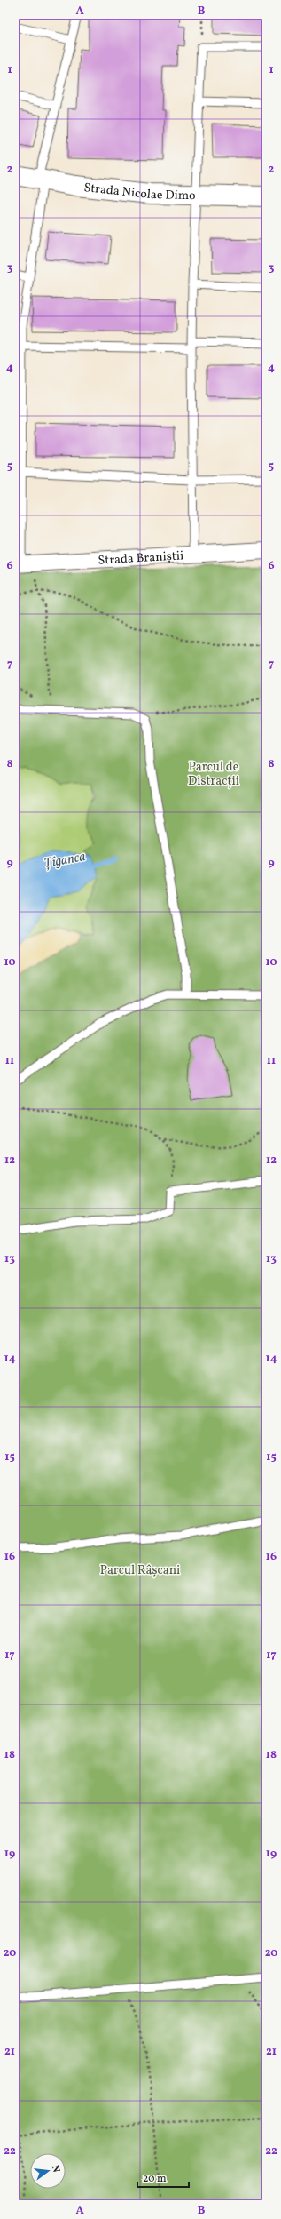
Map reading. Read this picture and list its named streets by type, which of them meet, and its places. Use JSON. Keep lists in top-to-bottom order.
{
  "streets": {
    "main road": ["Strada Nicolae Dimo"],
    "street": ["Strada Braniștii"]
  },
  "water": ["Țîganca"],
  "parks": ["Parcul de Distracții", "Parcul Râșcani"],
  "scale_bar": "20 m",
  "north": "right",
  "grid": {
    "columns": ["A", "B"],
    "rows": [
      "1",
      "2",
      "3",
      "4",
      "5",
      "6",
      "7",
      "8",
      "9",
      "10",
      "11",
      "12",
      "13",
      "14",
      "15",
      "16",
      "17",
      "18",
      "19",
      "20",
      "21",
      "22"
    ]
  }
}
